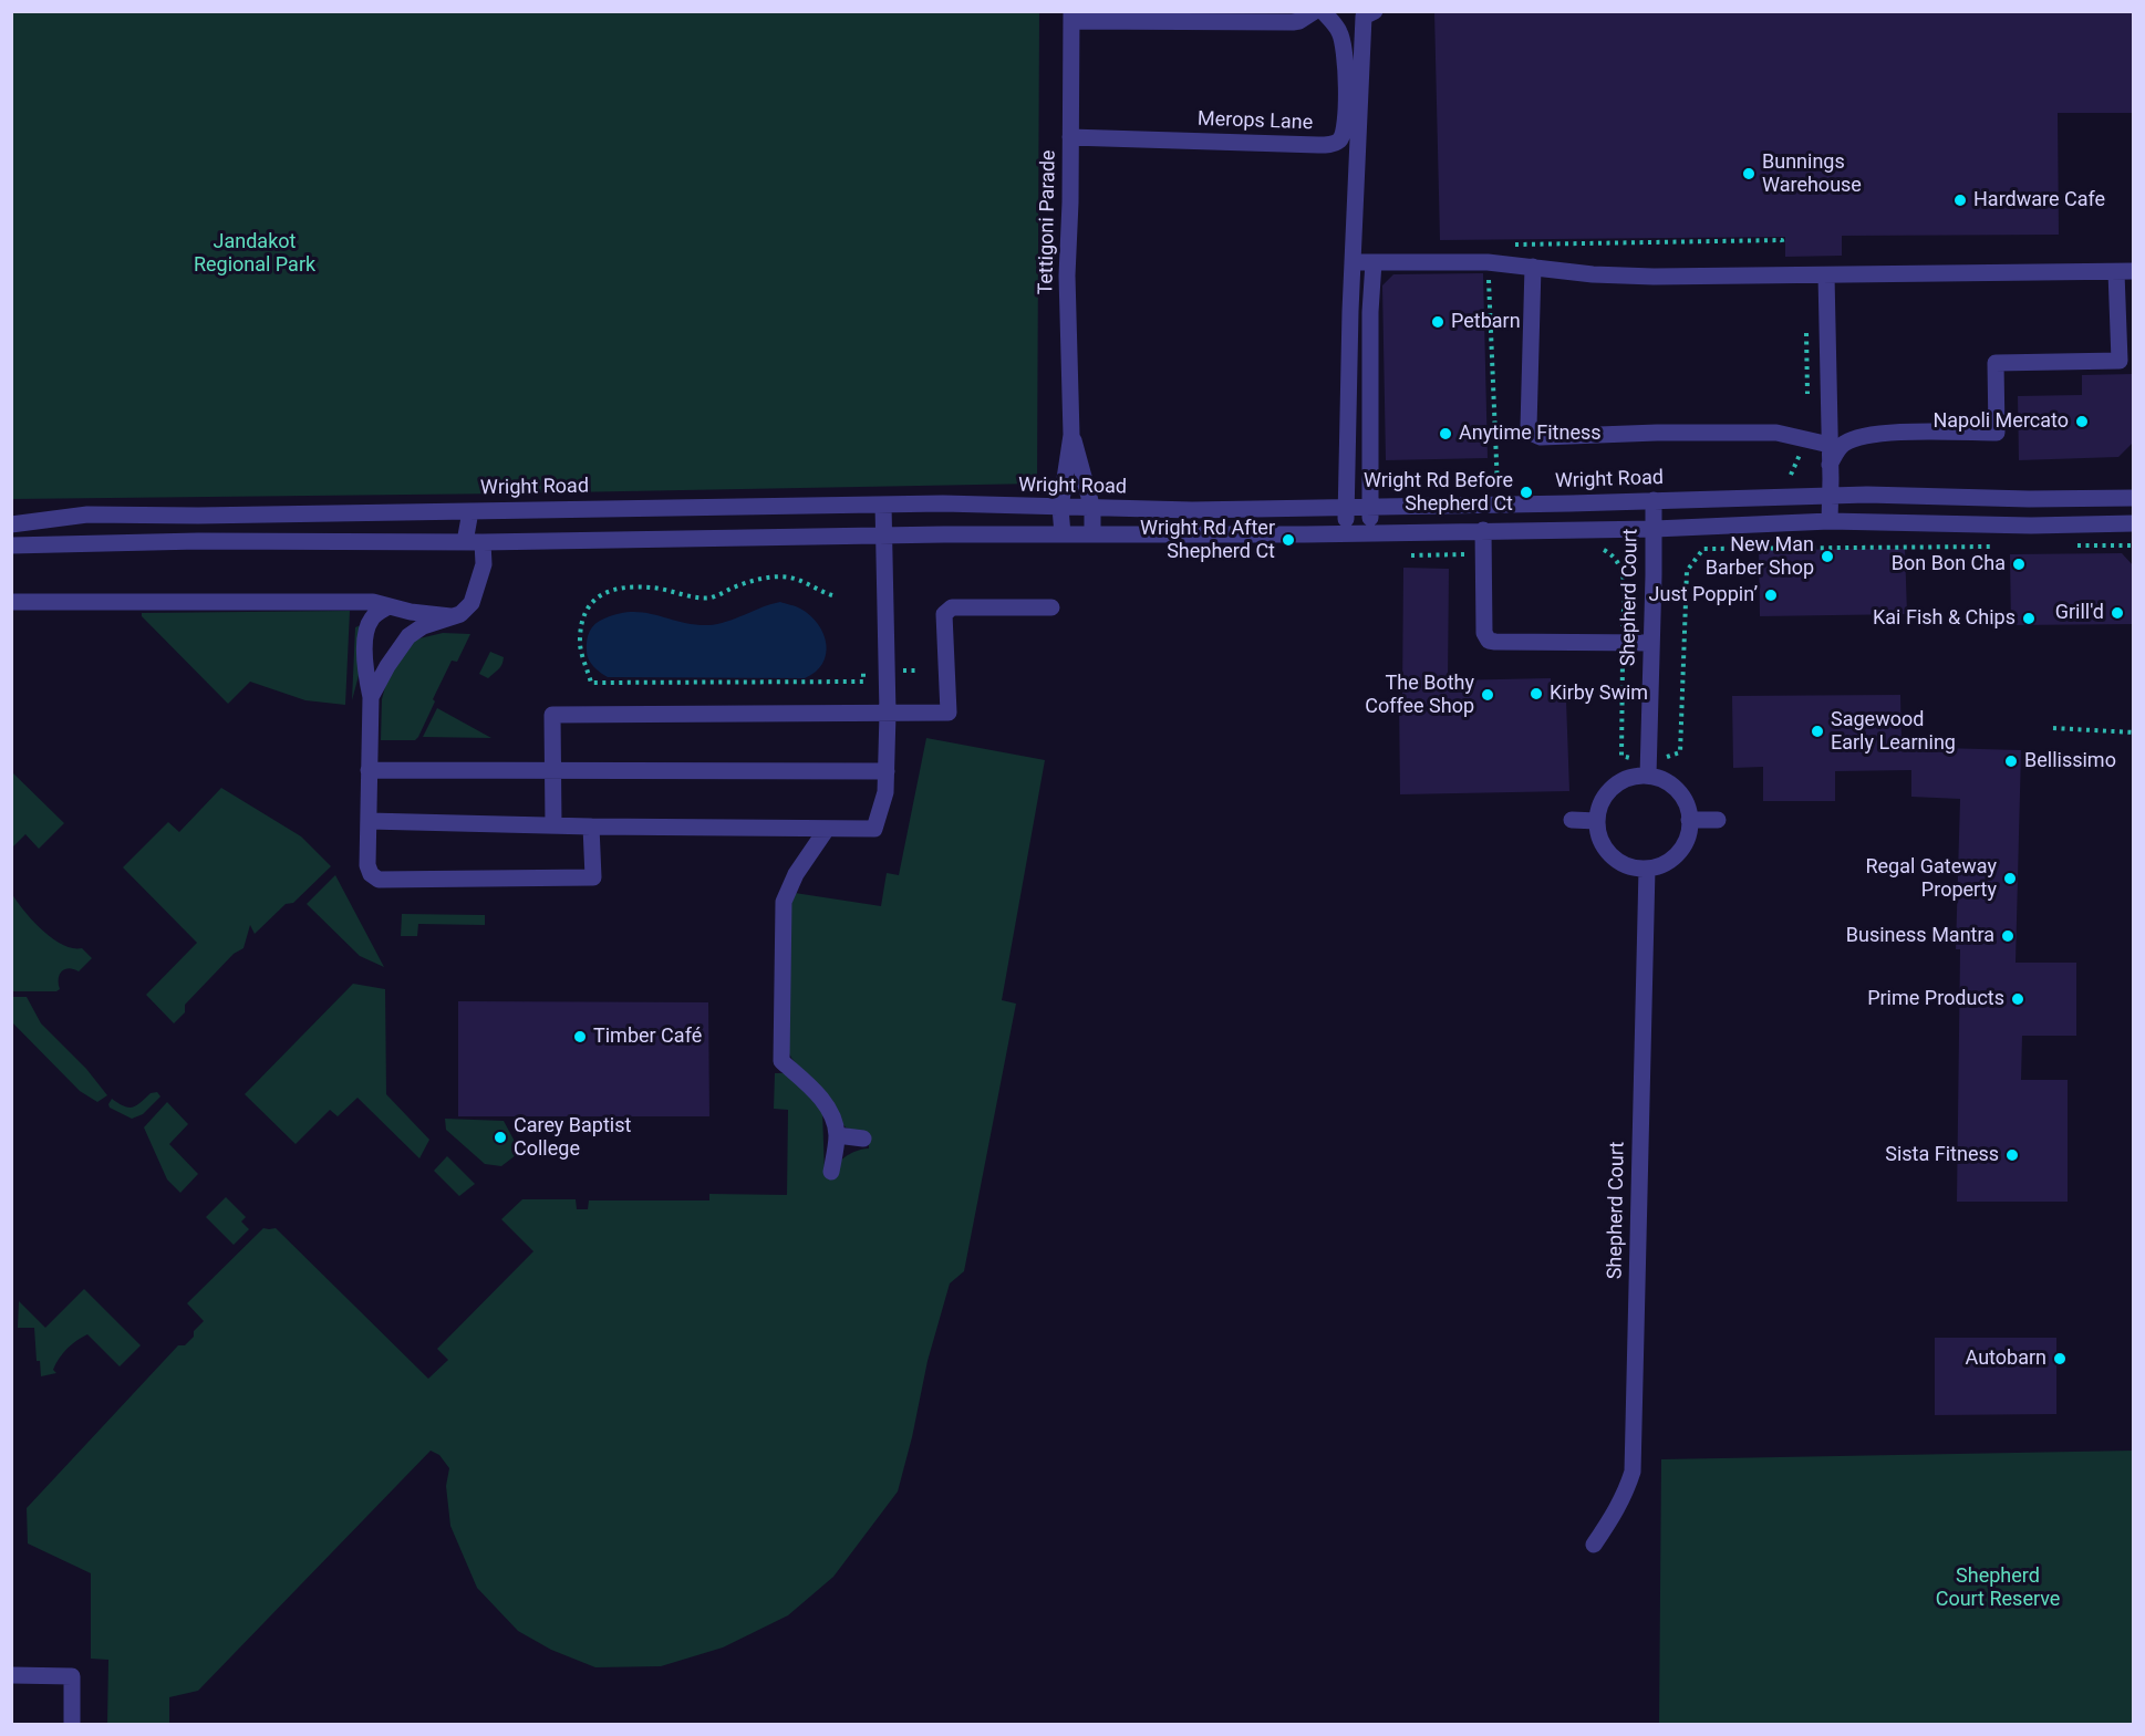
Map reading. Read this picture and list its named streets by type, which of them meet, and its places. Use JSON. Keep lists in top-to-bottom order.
{
  "streets": {
    "street": [
      "Merops Lane",
      "Tettigoni Parade",
      "Wright Road",
      "Shepherd Court"
    ]
  },
  "crossings": [
    ["Merops Lane", "Tettigoni Parade"],
    ["Tettigoni Parade", "Wright Road"],
    ["Wright Road", "Shepherd Court"]
  ],
  "parks": ["Jandakot Regional Park", "Shepherd Court Reserve"],
  "places": [
    "Bunnings Warehouse",
    "Hardware Cafe",
    "Petbarn",
    "Napoli Mercato",
    "Anytime Fitness",
    "Wright Rd Before Shepherd Ct",
    "Wright Rd After Shepherd Ct",
    "New Man Barber Shop",
    "Bon Bon Cha",
    "Just Poppin’",
    "Grill'd",
    "Kai Fish & Chips",
    "Kirby Swim",
    "The Bothy Coffee Shop",
    "Sagewood Early Learning",
    "Bellissimo",
    "Regal Gateway Property",
    "Business Mantra",
    "Prime Products",
    "Timber Café",
    "Carey Baptist College",
    "Sista Fitness",
    "Autobarn"
  ]
}
